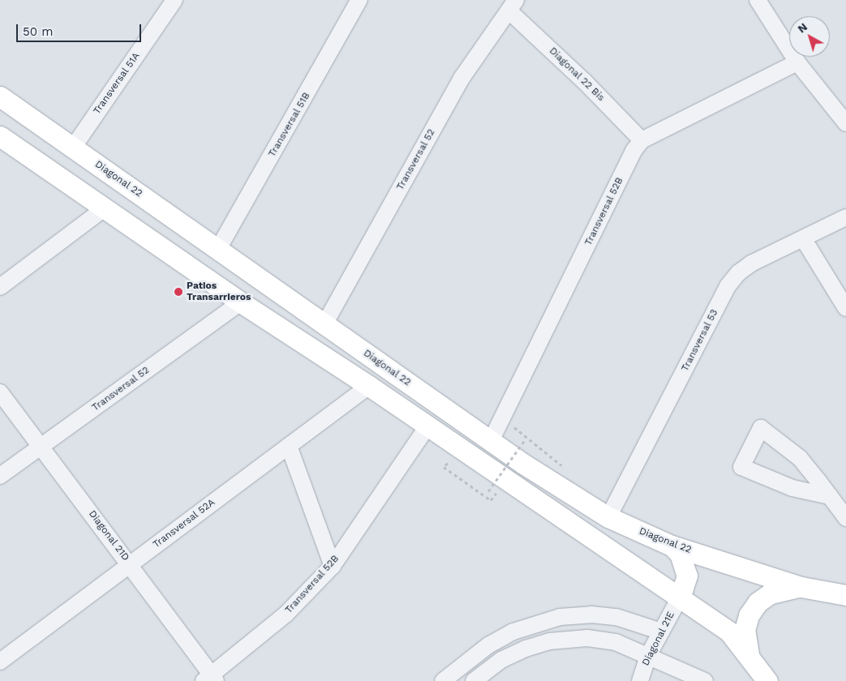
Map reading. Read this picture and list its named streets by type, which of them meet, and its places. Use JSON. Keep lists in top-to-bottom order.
{
  "streets": {
    "main road": ["Diagonal 22"],
    "street": [
      "Diagonal 22 Bis",
      "Transversal 51A",
      "Transversal 51B",
      "Transversal 52",
      "Transversal 52B",
      "Transversal 53",
      "Transversal 52A",
      "Diagonal 21D",
      "Diagonal 21E"
    ]
  },
  "crossings": [
    ["Diagonal 22 Bis", "Transversal 52"],
    ["Diagonal 22 Bis", "Transversal 52B"],
    ["Transversal 51A", "Diagonal 22"],
    ["Transversal 51B", "Diagonal 22"],
    ["Transversal 52", "Diagonal 22"],
    ["Transversal 52", "Diagonal 21D"],
    ["Diagonal 22", "Transversal 52B"],
    ["Diagonal 22", "Transversal 53"],
    ["Transversal 52B", "Diagonal 21D"],
    ["Transversal 52A", "Diagonal 21D"]
  ],
  "places": ["Patios Transarrieros"],
  "scale_bar": "50 m",
  "north": "top left"
}
